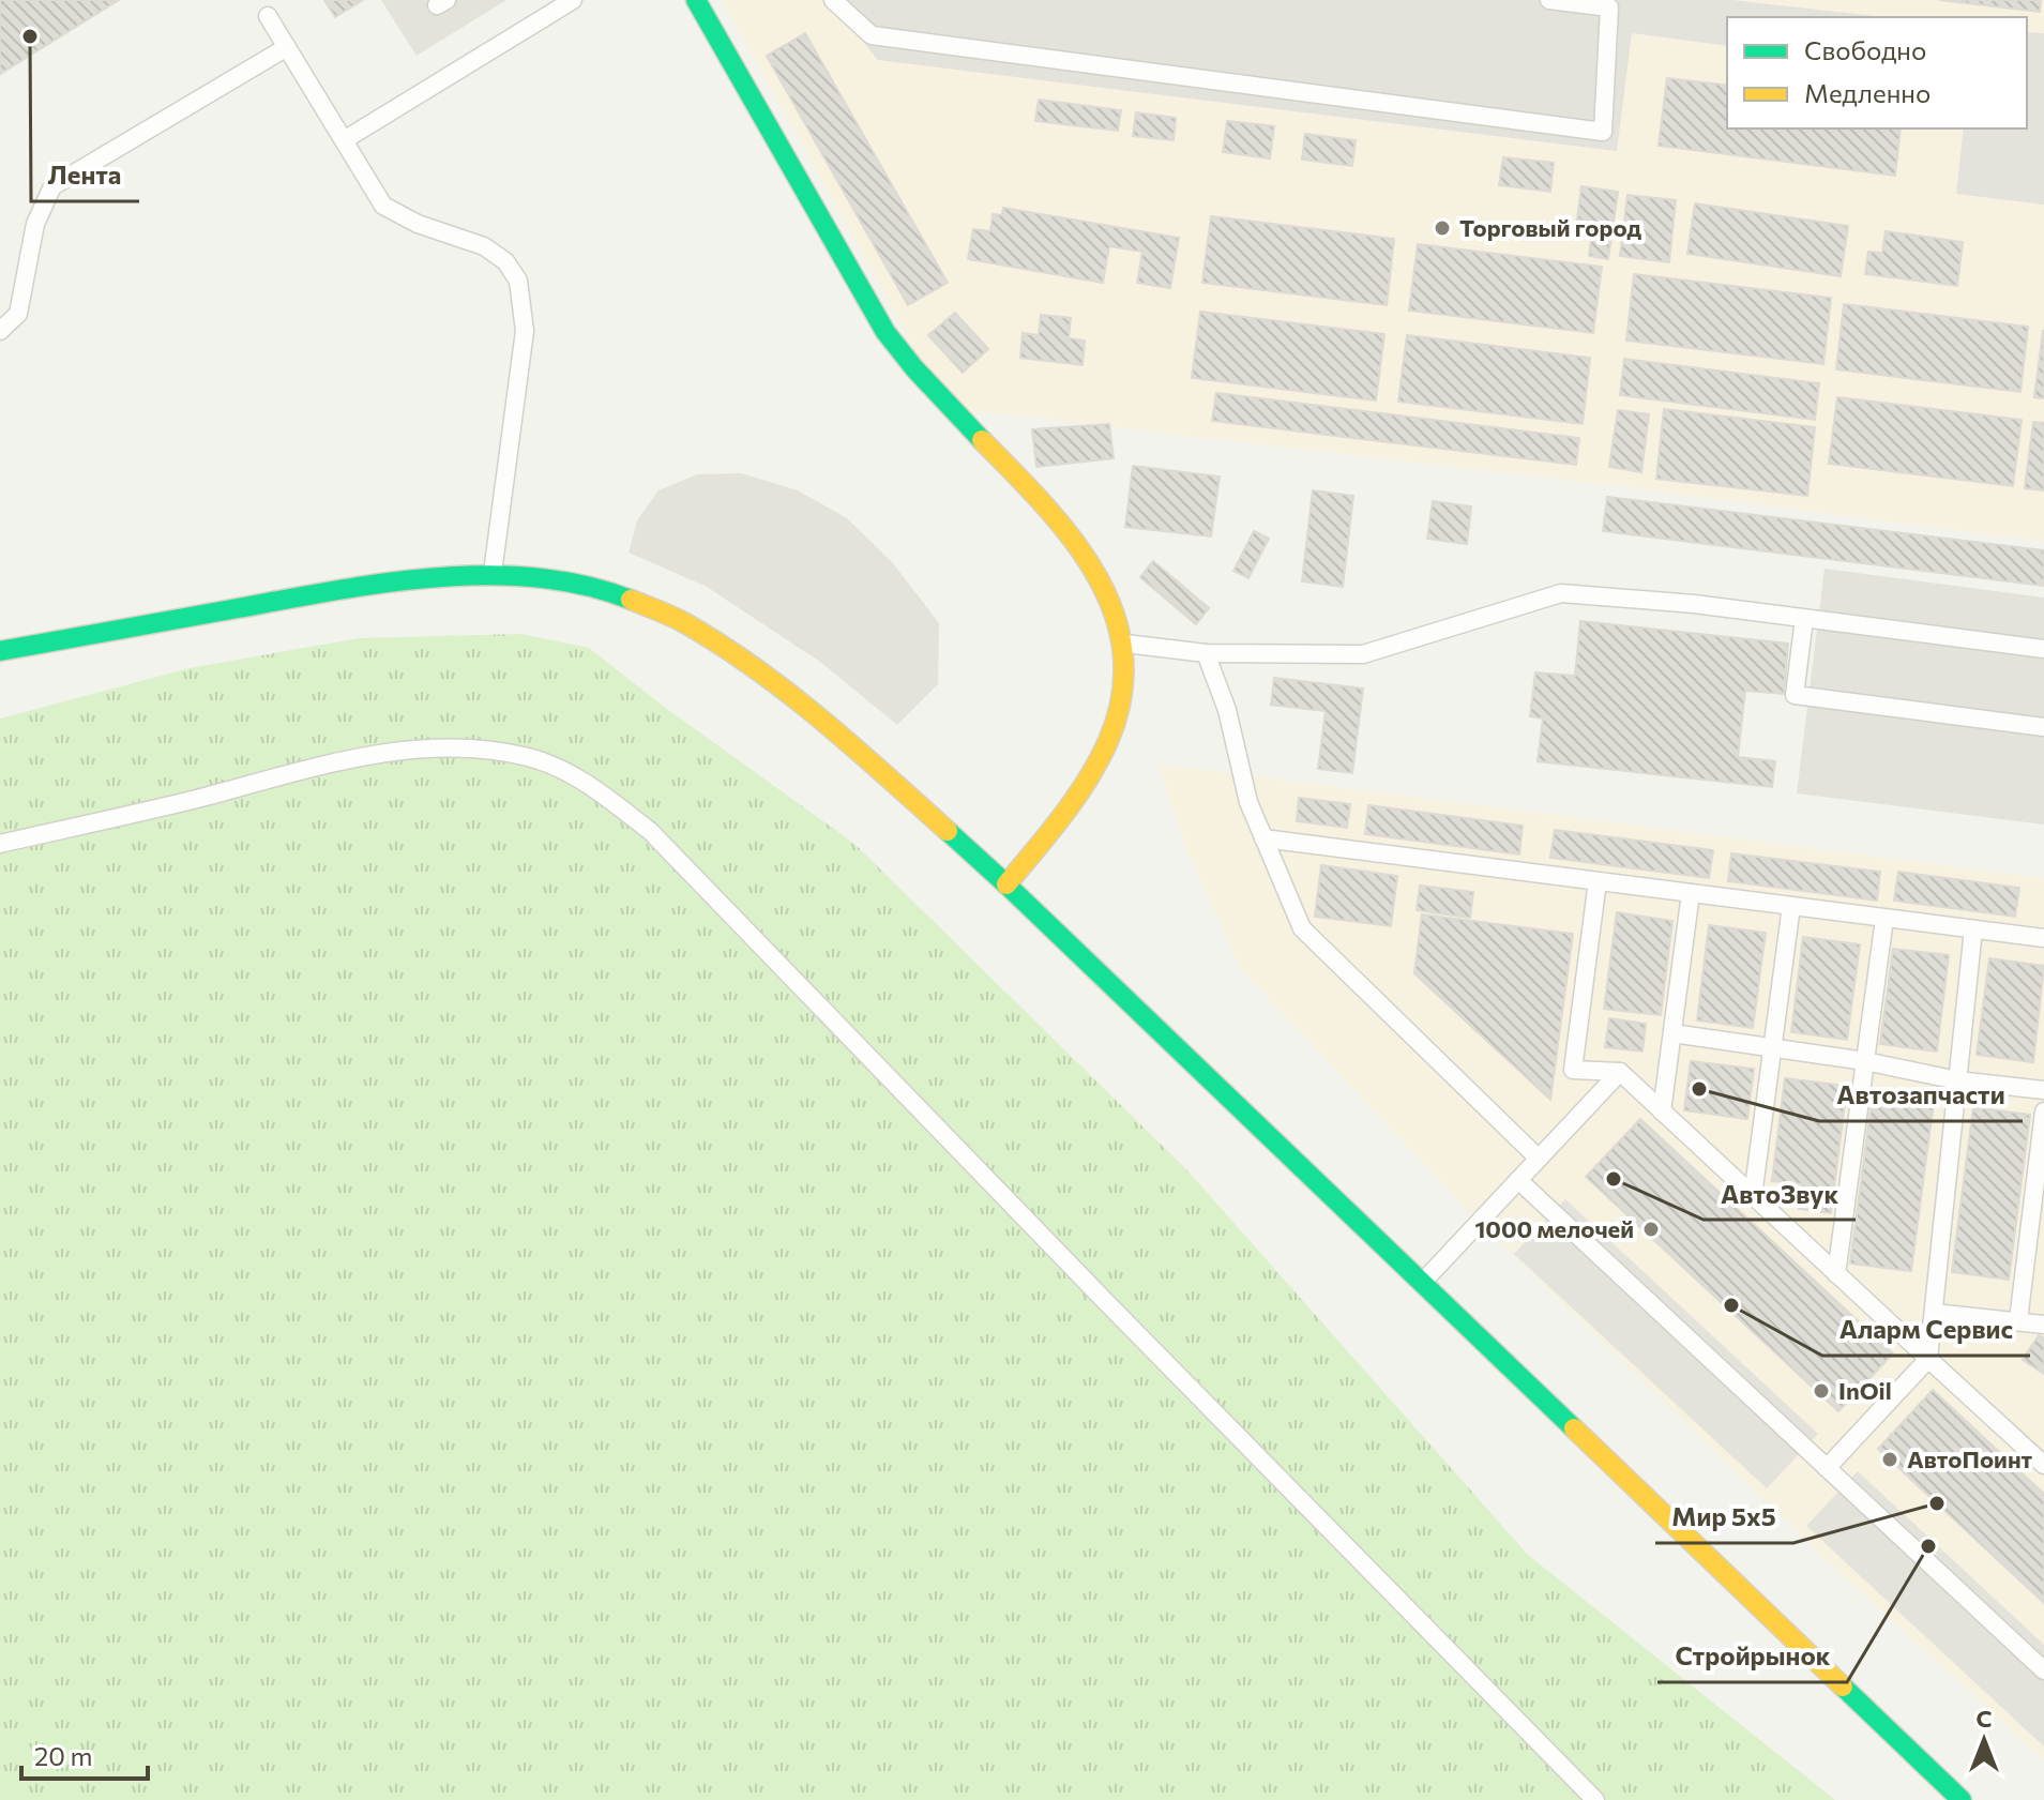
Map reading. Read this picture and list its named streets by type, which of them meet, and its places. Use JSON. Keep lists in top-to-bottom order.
{
  "places": [
    "Лента",
    "Торговый город",
    "Автозапчасти",
    "АвтоЗвук",
    "1000 мелочей",
    "Аларм Сервис",
    "InOil",
    "АвтоПоинт",
    "Мир 5x5",
    "Стройрынок"
  ],
  "legend": ["Свободно", "Медленно"],
  "scale_bar": "20 m",
  "north": "top"
}
